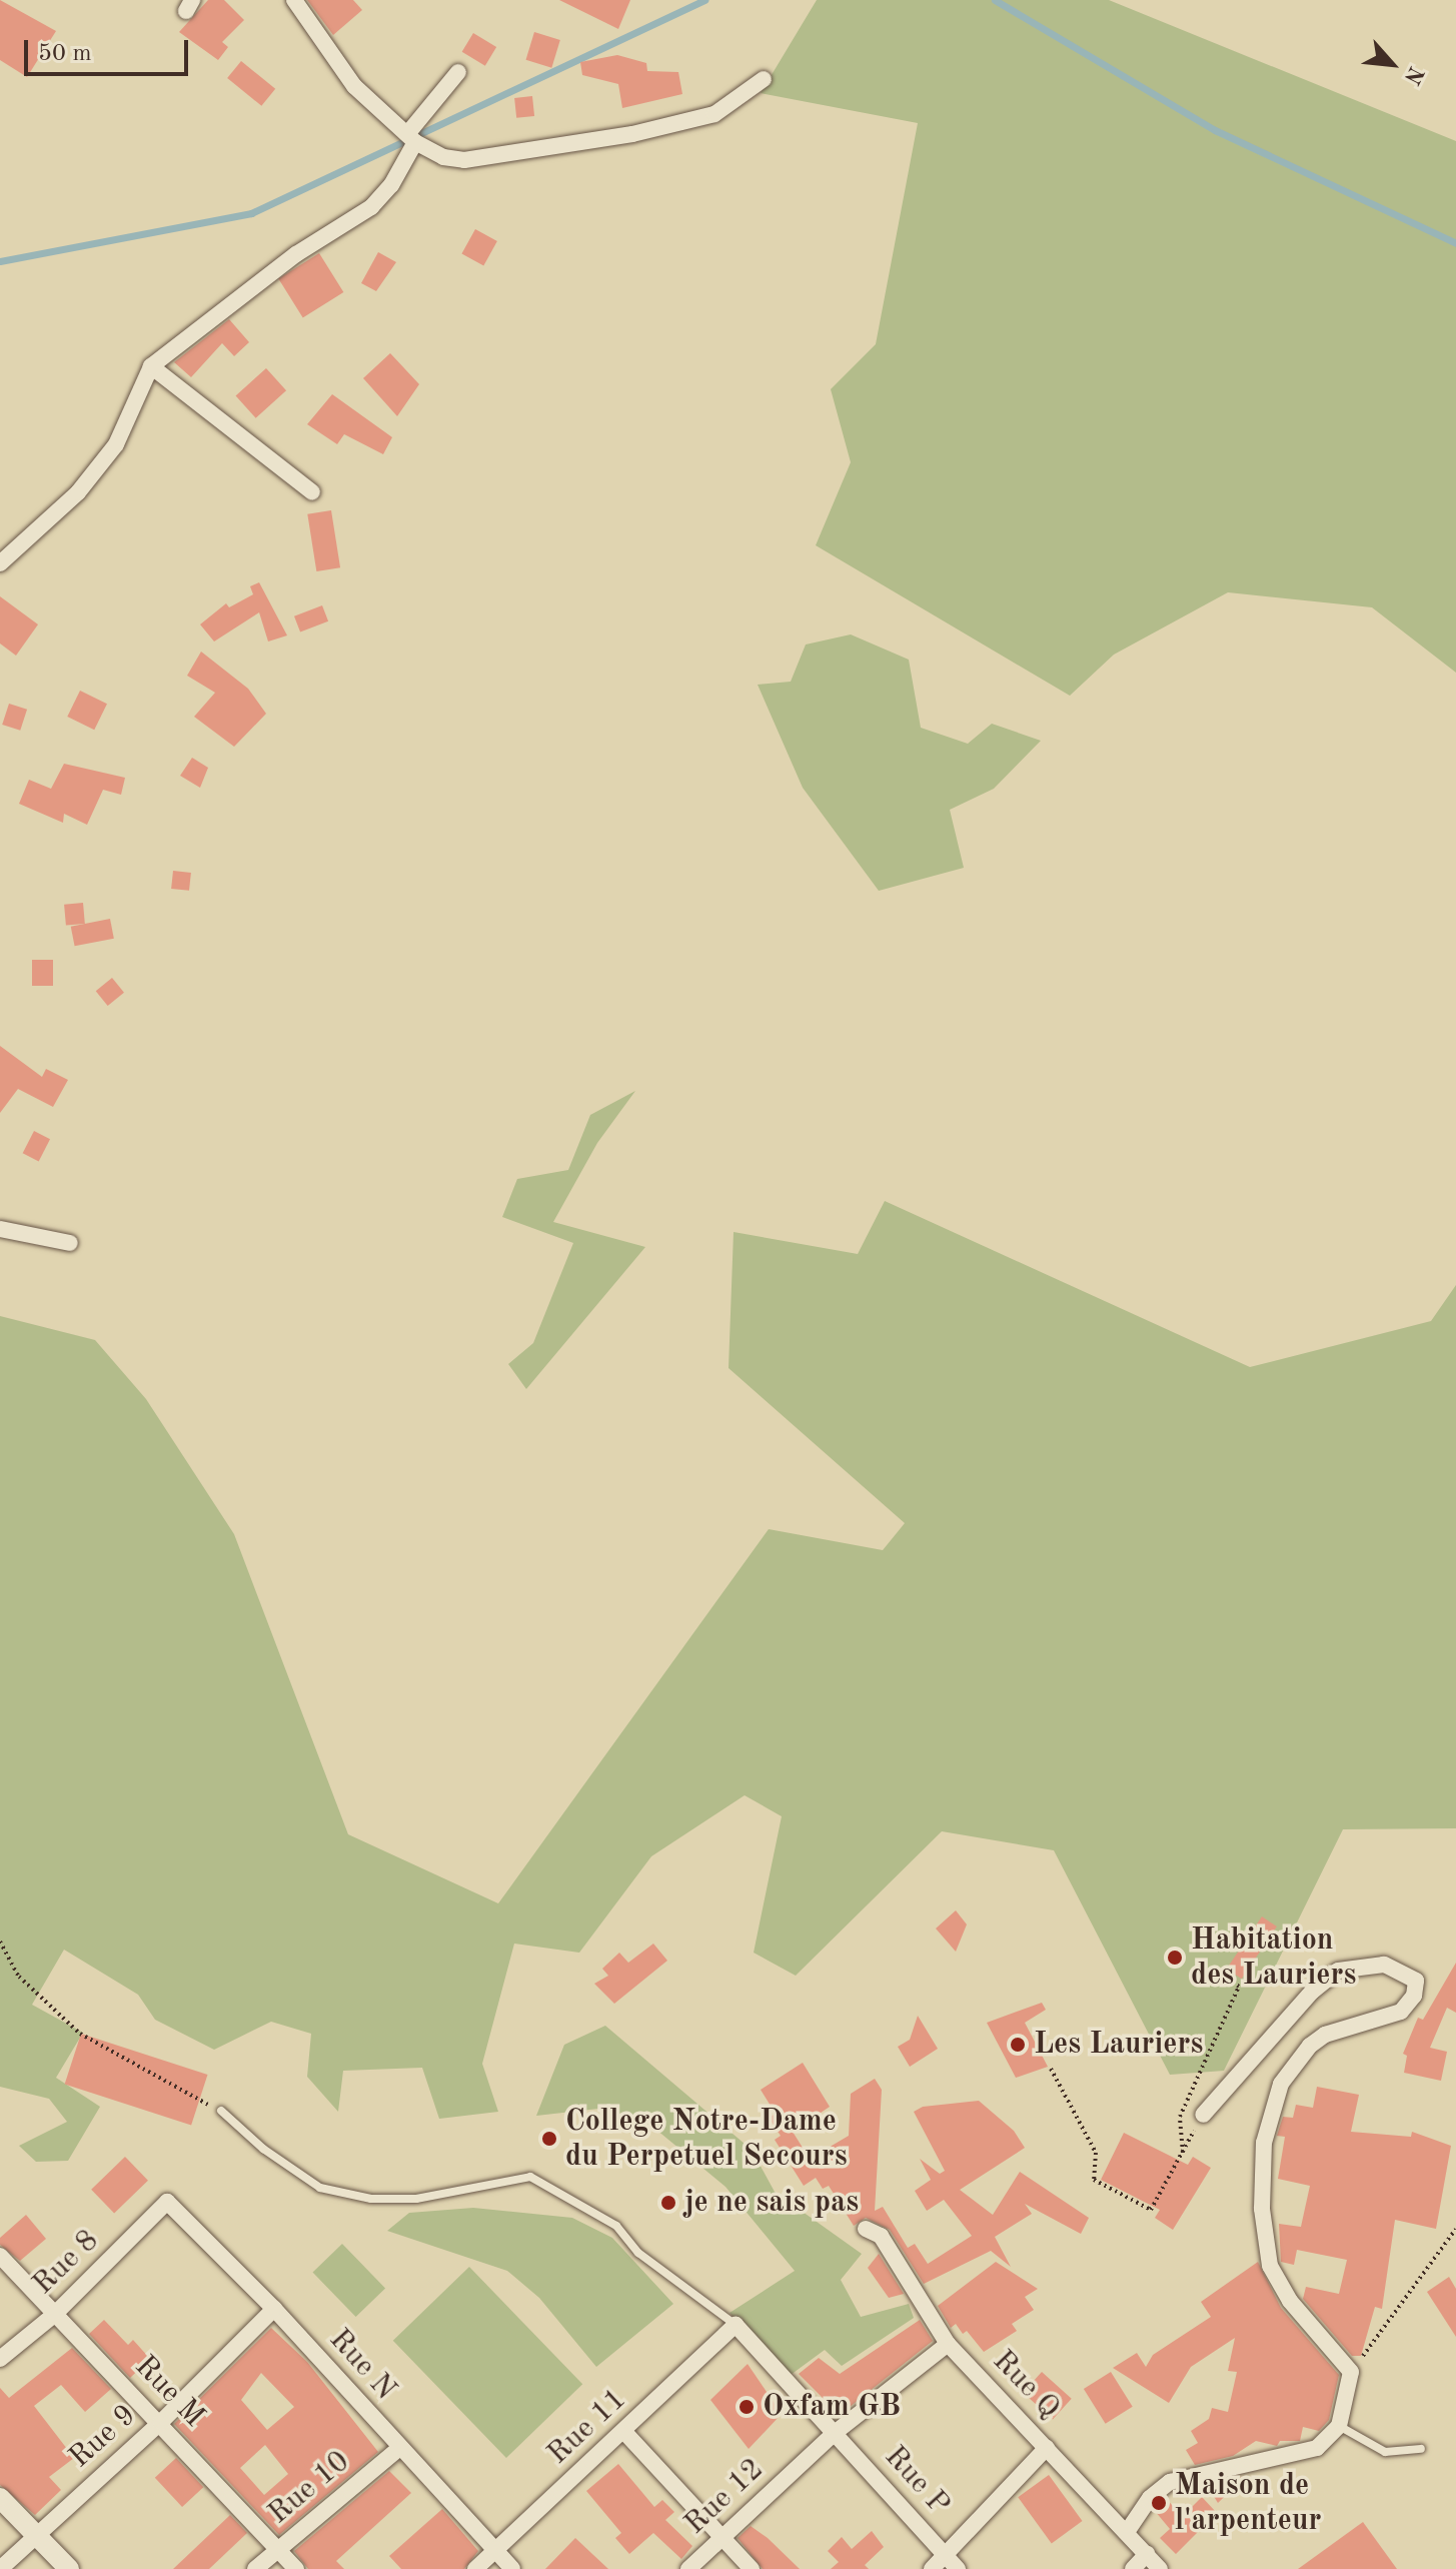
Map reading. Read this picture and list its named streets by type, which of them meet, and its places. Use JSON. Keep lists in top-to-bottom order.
{
  "streets": {
    "street": [
      "Rue 8",
      "Rue N",
      "Rue Q",
      "Rue M",
      "Rue 11",
      "Rue 9",
      "Rue P",
      "Rue 10",
      "Rue 12"
    ]
  },
  "crossings": [
    ["Rue 8", "Rue N"],
    ["Rue 8", "Rue M"],
    ["Rue N", "Rue 11"],
    ["Rue N", "Rue 9"],
    ["Rue N", "Rue 10"],
    ["Rue Q", "Rue 12"],
    ["Rue M", "Rue 9"],
    ["Rue M", "Rue 10"],
    ["Rue 11", "Rue P"],
    ["Rue P", "Rue 12"]
  ],
  "places": [
    "Habitation des Lauriers",
    "Les Lauriers",
    "College Notre-Dame du Perpetuel Secours",
    "je ne sais pas",
    "Oxfam GB",
    "Maison de l'arpenteur"
  ],
  "scale_bar": "50 m",
  "north": "bottom right"
}
